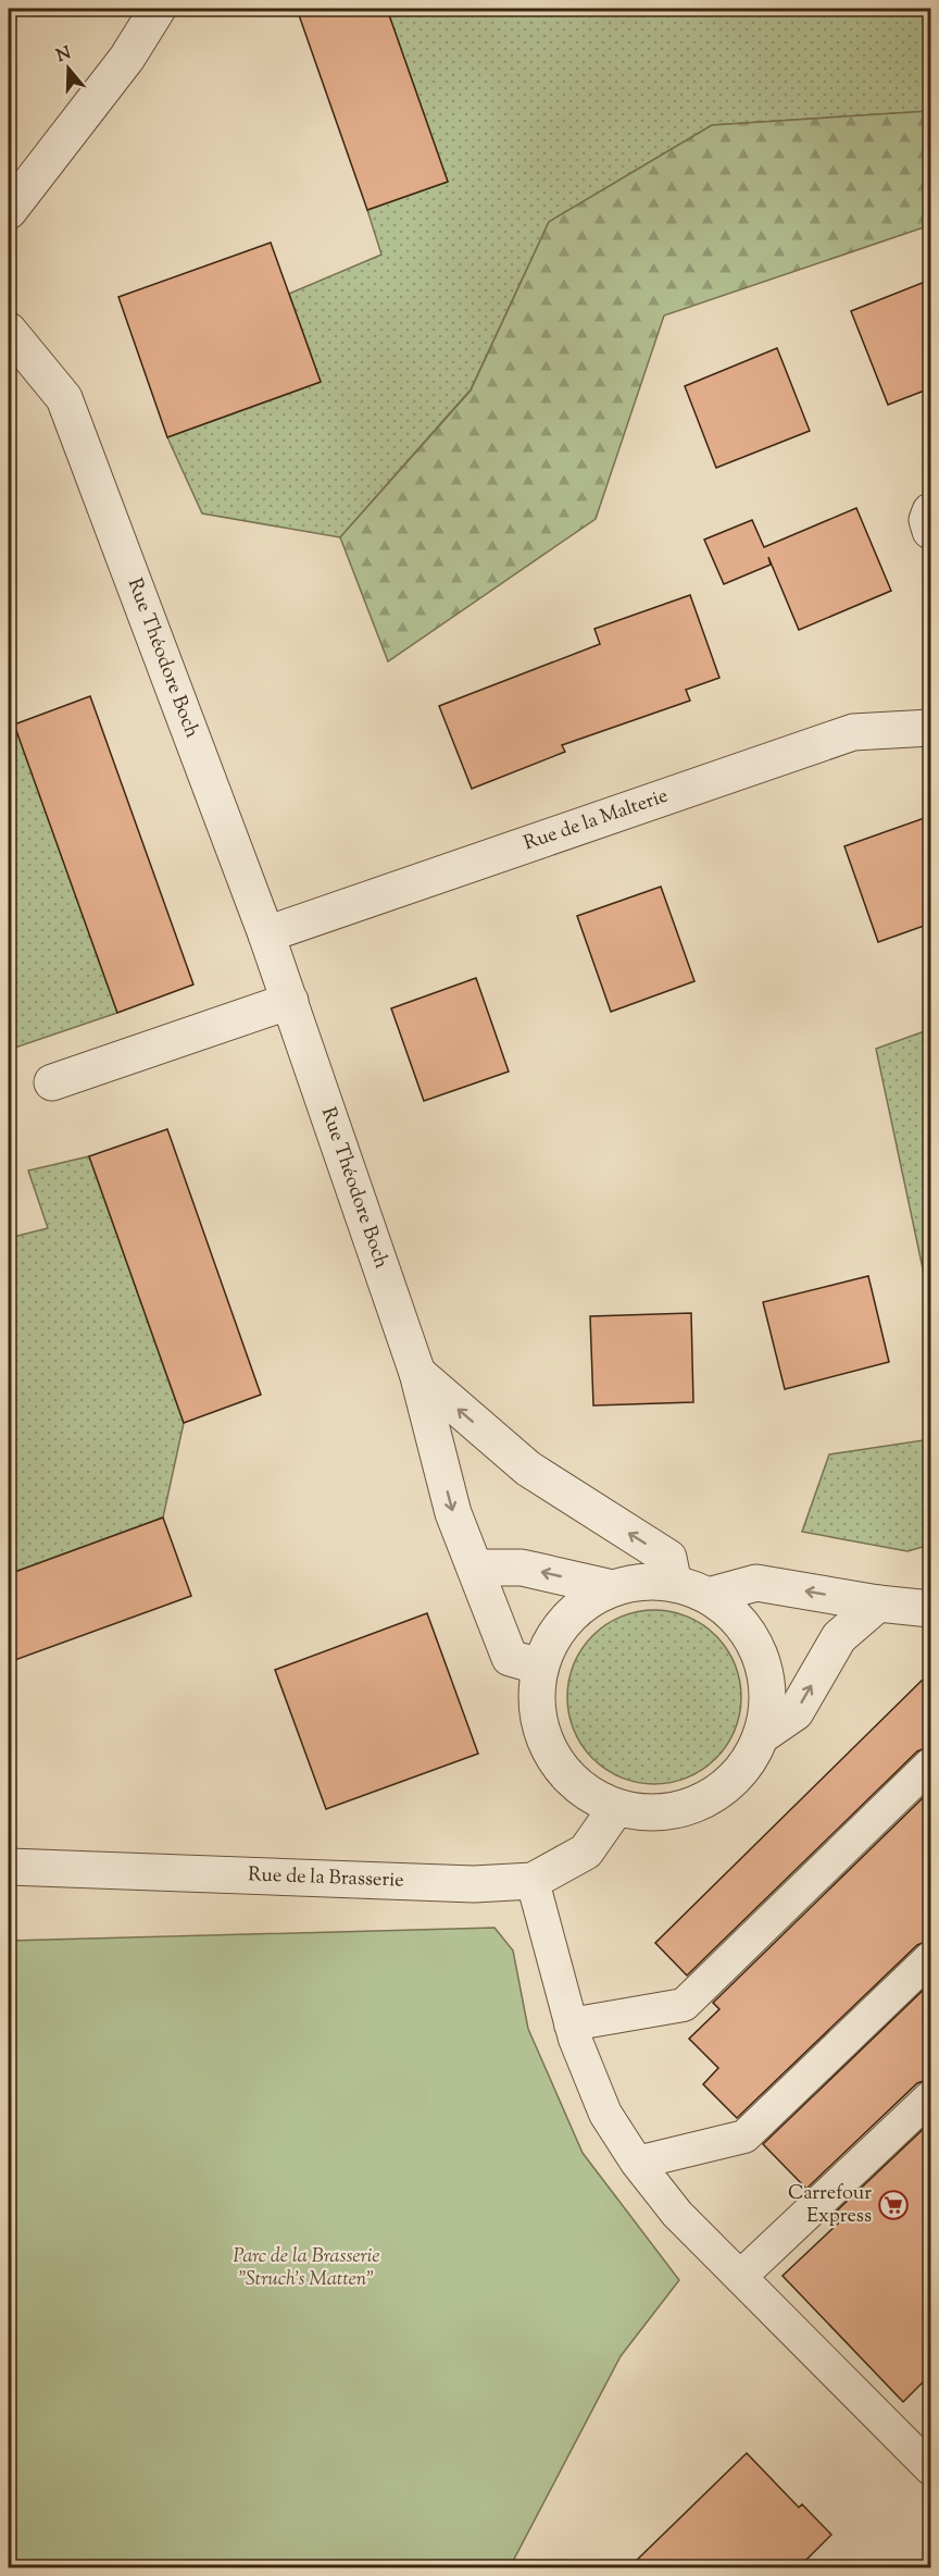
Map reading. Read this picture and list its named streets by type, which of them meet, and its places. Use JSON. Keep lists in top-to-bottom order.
{
  "streets": {
    "street": ["Rue Théodore Boch", "Rue de la Malterie", "Rue de la Brasserie"]
  },
  "crossings": [
    ["Rue Théodore Boch", "Rue de la Malterie"],
    ["Rue Théodore Boch", "Rue de la Brasserie"]
  ],
  "parks": ["Parc de la Brasserie \"Struch's Matten\""],
  "places": {
    "supermarket": ["Carrefour Express"]
  },
  "north": "top"
}
